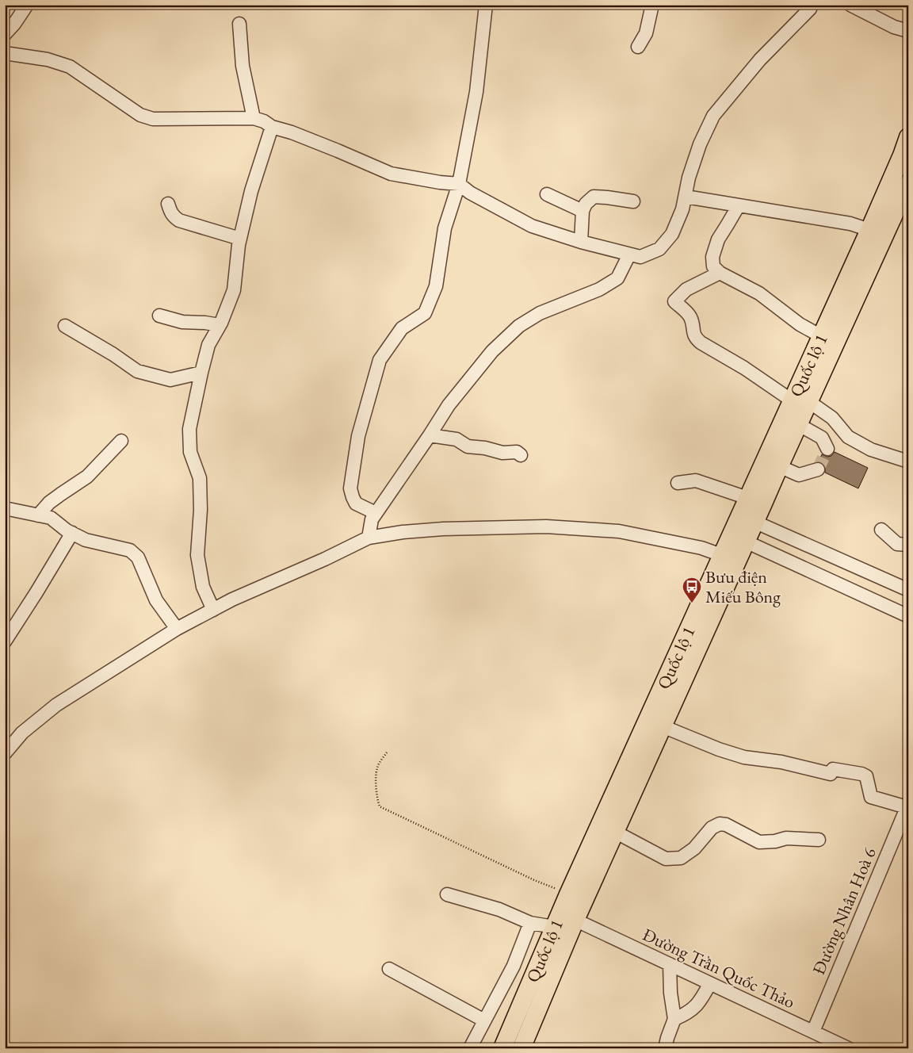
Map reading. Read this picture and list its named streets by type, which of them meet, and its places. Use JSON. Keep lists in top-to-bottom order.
{
  "streets": {
    "highway": ["Quốc lộ 1"],
    "street": ["Đường Nhân Hoà 6", "Đường Trần Quốc Thảo"]
  },
  "crossings": [
    ["Quốc lộ 1", "Đường Trần Quốc Thảo"],
    ["Đường Nhân Hoà 6", "Đường Trần Quốc Thảo"]
  ],
  "places": {
    "bus stop": ["Bưu điện Miếu Bông"]
  }
}
